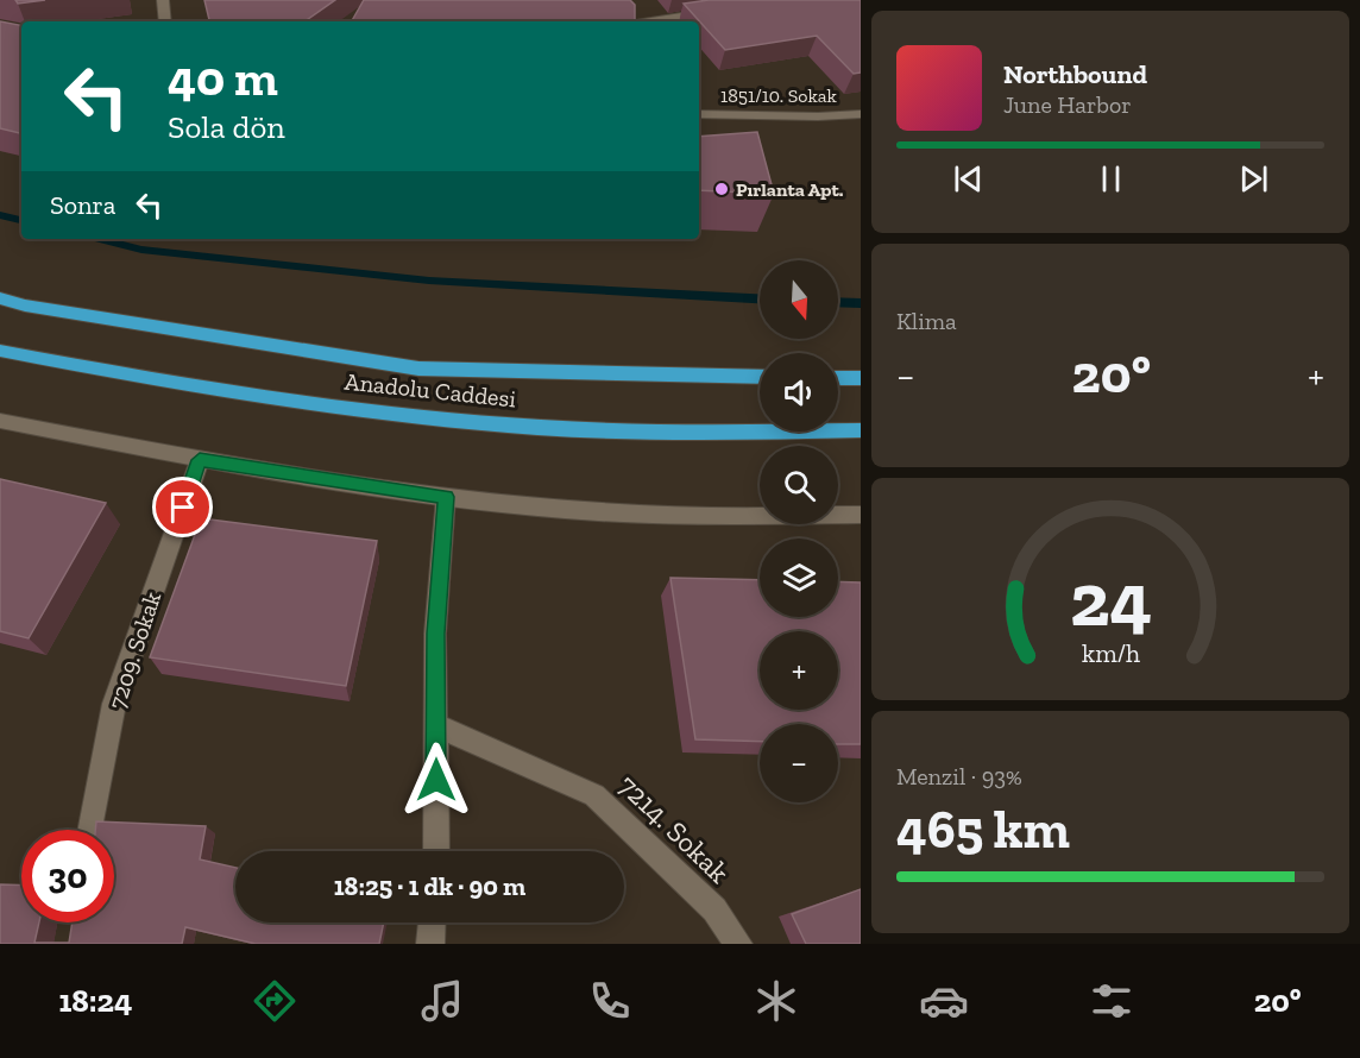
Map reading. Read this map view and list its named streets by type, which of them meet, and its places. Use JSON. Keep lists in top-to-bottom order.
{
  "streets": {
    "highway": ["Anadolu Caddesi"],
    "street": ["1851/10. Sokak", "7209. Sokak", "7214. Sokak"]
  },
  "places": ["Pırlanta Apt."],
  "north": "bottom",
  "page": {
    "turn": ["40 m", "Sola dön"],
    "song": ["Northbound", "June Harbor"],
    "then": "Sonra",
    "tile": [
      "Klima",
      ["Menzil · 93%", "465 km"]
    ],
    "map_buttons": ["+", "−"],
    "heat": ["−", "20°", "+"],
    "limit": "30",
    "trip": "18:25 · 1 dk · 90 m",
    "tabs": ["18:24", "20°"],
    "gauge": ["24", "km/h"]
  }
}
